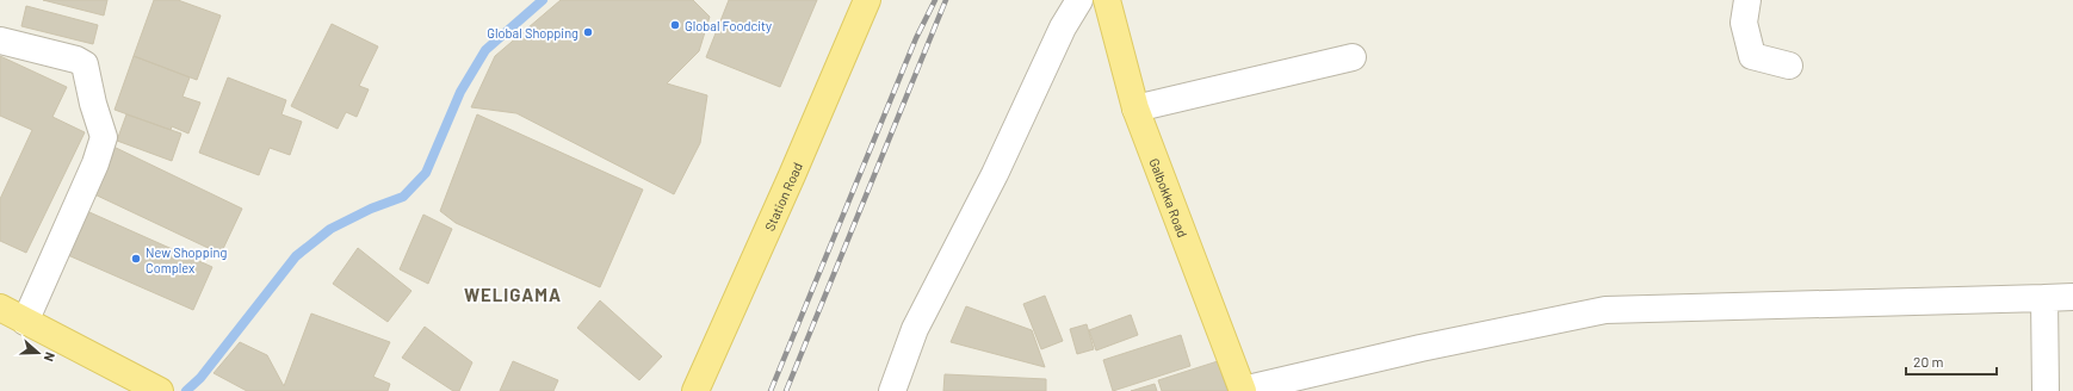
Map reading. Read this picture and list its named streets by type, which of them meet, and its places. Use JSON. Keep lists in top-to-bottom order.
{
  "streets": {
    "main road": ["Station Road", "Galbokka Road"]
  },
  "districts": ["WELIGAMA"],
  "places": ["Global Foodcity", "Global Shopping", "New Shopping Complex"],
  "scale_bar": "20 m",
  "north": "right"
}
